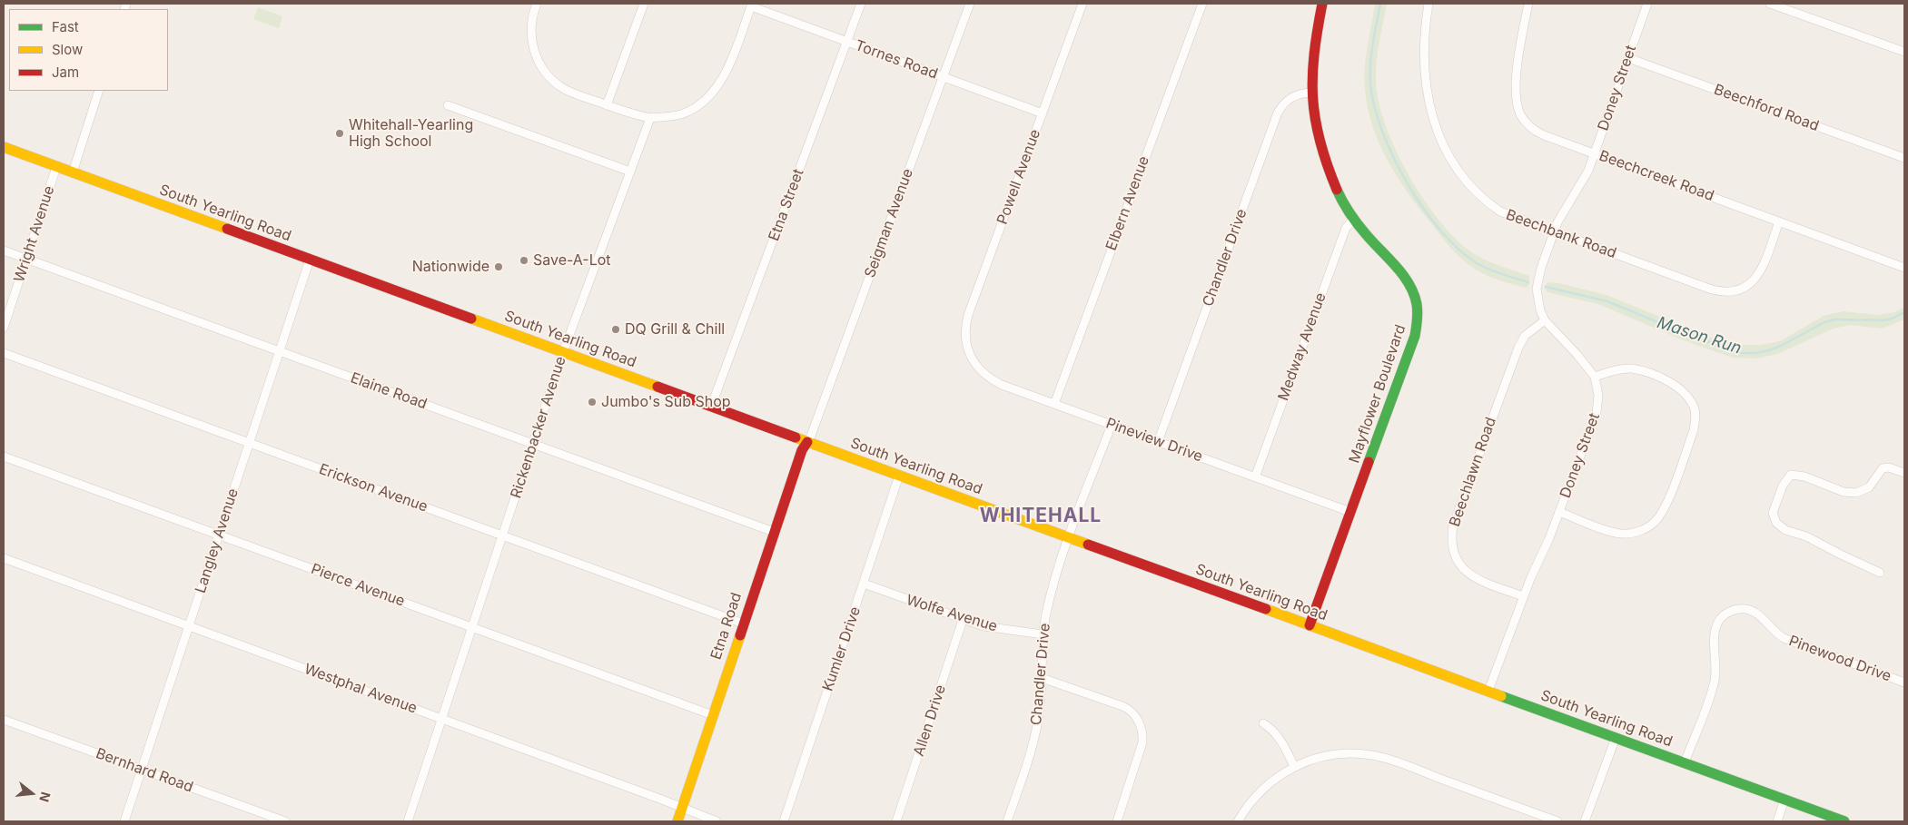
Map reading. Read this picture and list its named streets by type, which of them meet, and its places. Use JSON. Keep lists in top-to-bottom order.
{
  "streets": {
    "street": [
      "Tornes Road",
      "Doney Street",
      "Beechford Road",
      "Beechcreek Road",
      "Powell Avenue",
      "Elbern Avenue",
      "Etna Street",
      "South Yearling Road",
      "Seigman Avenue",
      "Wright Avenue",
      "Beechbank Road",
      "Chandler Drive",
      "Medway Avenue",
      "Elaine Road",
      "Mayflower Boulevard",
      "Rickenbacker Avenue",
      "Pineview Drive",
      "Beechlawn Road",
      "Erickson Avenue",
      "Langley Avenue",
      "Pierce Avenue",
      "Wolfe Avenue",
      "Etna Road",
      "Kumler Drive",
      "Pinewood Drive",
      "Westphal Avenue",
      "Allen Drive",
      "Bernhard Road"
    ]
  },
  "crossings": [
    ["Tornes Road", "Powell Avenue"],
    ["Tornes Road", "Etna Street"],
    ["Tornes Road", "Seigman Avenue"],
    ["Doney Street", "Beechford Road"],
    ["Doney Street", "Beechcreek Road"],
    ["Doney Street", "South Yearling Road"],
    ["Doney Street", "Beechbank Road"],
    ["Doney Street", "Beechlawn Road"],
    ["Beechcreek Road", "Beechbank Road"],
    ["Powell Avenue", "Pineview Drive"],
    ["Elbern Avenue", "Pineview Drive"],
    ["Etna Street", "South Yearling Road"],
    ["South Yearling Road", "Seigman Avenue"],
    ["South Yearling Road", "Wright Avenue"],
    ["South Yearling Road", "Chandler Drive"],
    ["South Yearling Road", "Mayflower Boulevard"],
    ["South Yearling Road", "Rickenbacker Avenue"],
    ["South Yearling Road", "Langley Avenue"],
    ["South Yearling Road", "Etna Road"],
    ["South Yearling Road", "Kumler Drive"],
    ["South Yearling Road", "Pinewood Drive"],
    ["Seigman Avenue", "Etna Road"],
    ["Wright Avenue", "Elaine Road"],
    ["Chandler Drive", "Mayflower Boulevard"],
    ["Chandler Drive", "Pineview Drive"],
    ["Chandler Drive", "Wolfe Avenue"],
    ["Medway Avenue", "Mayflower Boulevard"],
    ["Medway Avenue", "Pineview Drive"],
    ["Elaine Road", "Rickenbacker Avenue"],
    ["Elaine Road", "Langley Avenue"],
    ["Elaine Road", "Etna Road"],
    ["Mayflower Boulevard", "Pineview Drive"],
    ["Rickenbacker Avenue", "Erickson Avenue"],
    ["Rickenbacker Avenue", "Pierce Avenue"],
    ["Rickenbacker Avenue", "Westphal Avenue"],
    ["Erickson Avenue", "Langley Avenue"],
    ["Erickson Avenue", "Etna Road"],
    ["Langley Avenue", "Pierce Avenue"],
    ["Langley Avenue", "Westphal Avenue"],
    ["Langley Avenue", "Bernhard Road"],
    ["Pierce Avenue", "Etna Road"],
    ["Wolfe Avenue", "Kumler Drive"],
    ["Wolfe Avenue", "Allen Drive"],
    ["Etna Road", "Westphal Avenue"]
  ],
  "districts": ["WHITEHALL"],
  "water": ["Mason Run"],
  "places": [
    "Whitehall-Yearling High School",
    "Save-A-Lot",
    "Nationwide",
    "DQ Grill & Chill",
    "Jumbo's Sub Shop"
  ],
  "legend": ["Fast", "Slow", "Jam"],
  "north": "right"
}
